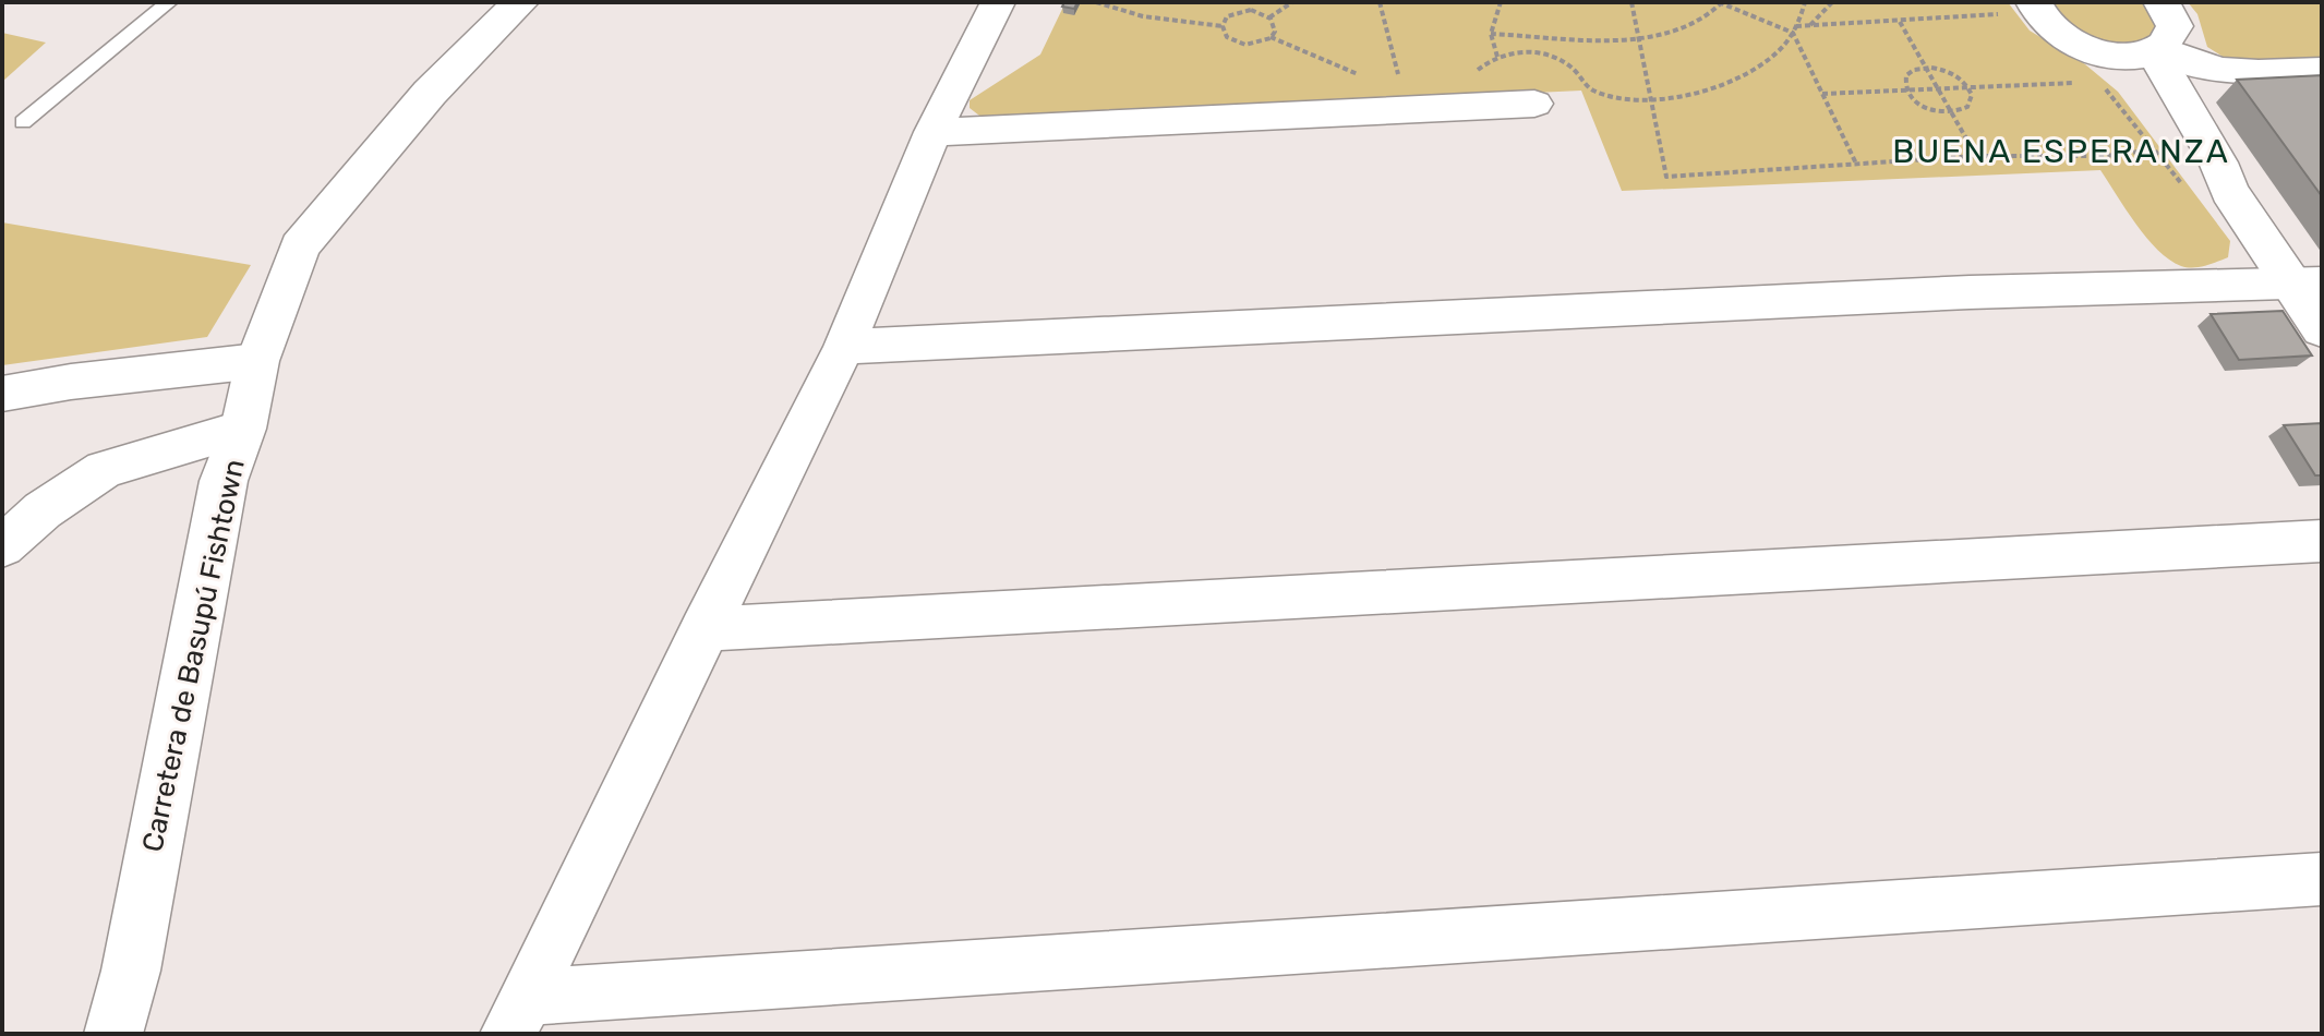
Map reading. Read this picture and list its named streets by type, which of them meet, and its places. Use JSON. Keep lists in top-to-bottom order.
{
  "streets": {
    "street": ["Carretera de Basupú Fishtown"]
  },
  "districts": ["BUENA ESPERANZA"]
}
